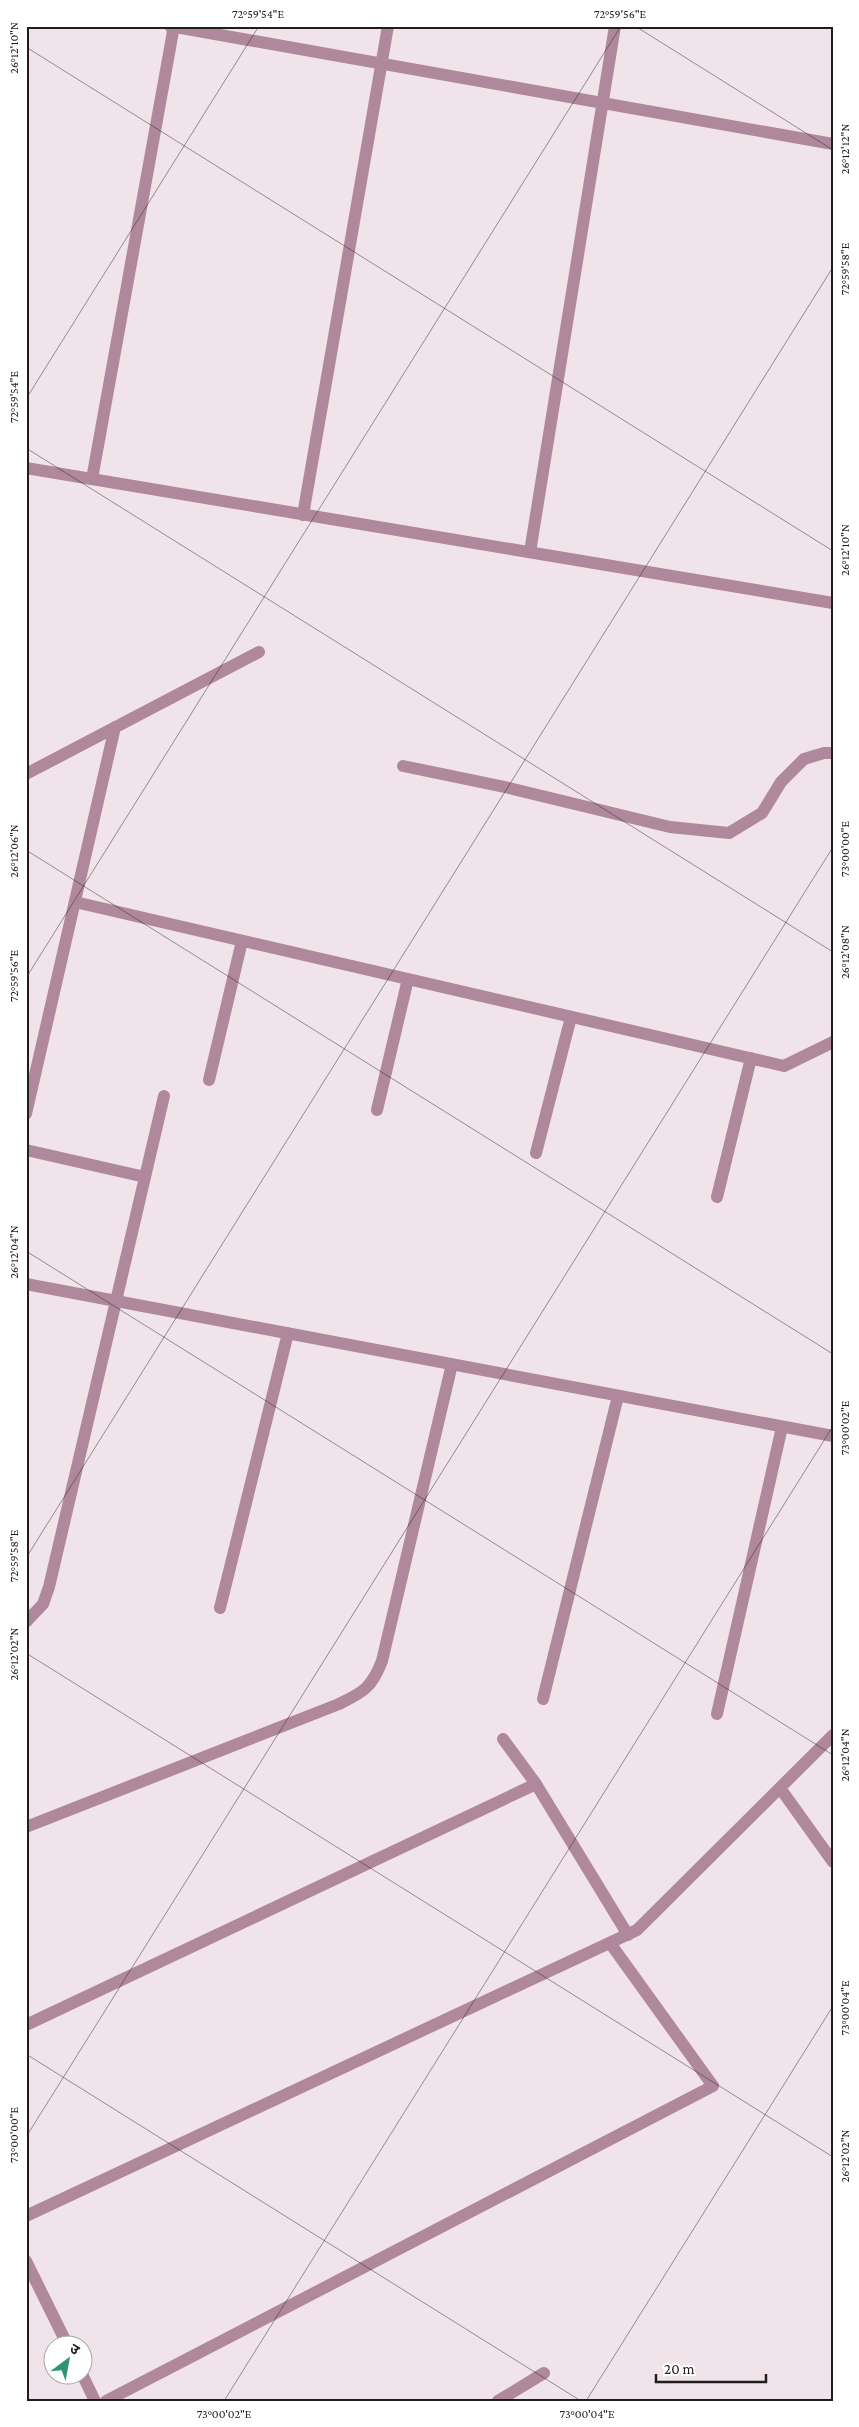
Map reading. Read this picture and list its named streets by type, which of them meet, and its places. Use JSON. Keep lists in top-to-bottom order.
{
  "scale_bar": "20 m",
  "north": "top right",
  "coordinates": [
    "72°59'54\"E",
    "72°59'56\"E",
    "26°12'10\"N",
    "26°12'12\"N",
    "72°59'58\"E",
    "73°00'00\"E",
    "26°12'06\"N",
    "26°12'08\"N",
    "26°12'04\"N",
    "73°00'02\"E",
    "26°12'02\"N",
    "73°00'04\"E"
  ]
}
